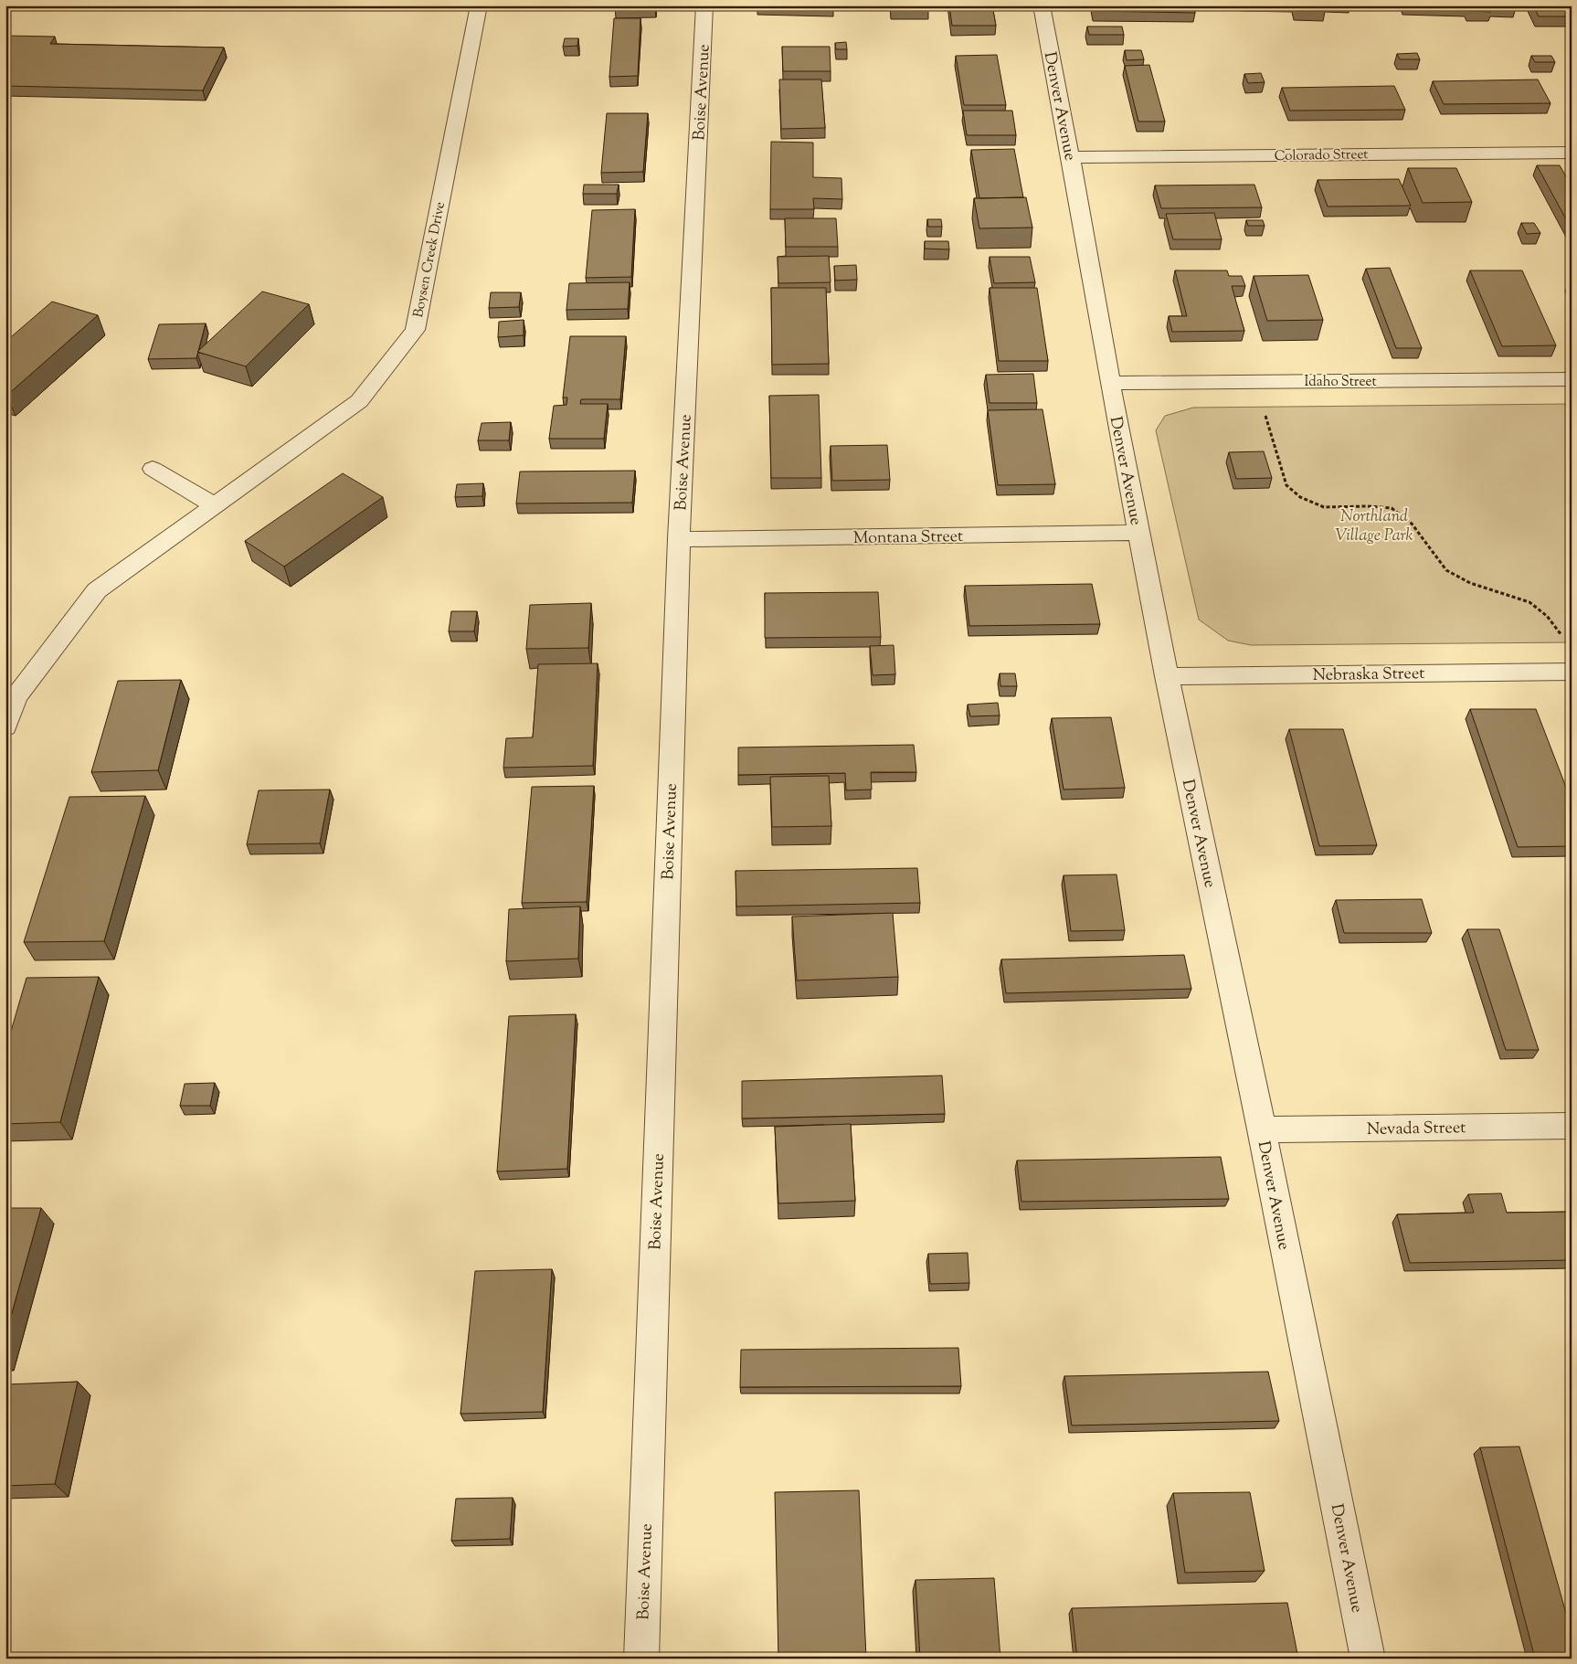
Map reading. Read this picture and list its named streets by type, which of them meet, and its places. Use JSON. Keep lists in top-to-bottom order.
{
  "streets": {
    "street": [
      "Boise Avenue",
      "Denver Avenue",
      "Colorado Street",
      "Boysen Creek Drive",
      "Idaho Street",
      "Montana Street",
      "Nebraska Street",
      "Nevada Street"
    ]
  },
  "crossings": [
    ["Boise Avenue", "Montana Street"],
    ["Denver Avenue", "Colorado Street"],
    ["Denver Avenue", "Idaho Street"],
    ["Denver Avenue", "Montana Street"],
    ["Denver Avenue", "Nebraska Street"],
    ["Denver Avenue", "Nevada Street"]
  ],
  "parks": ["Northland Village Park"]
}
